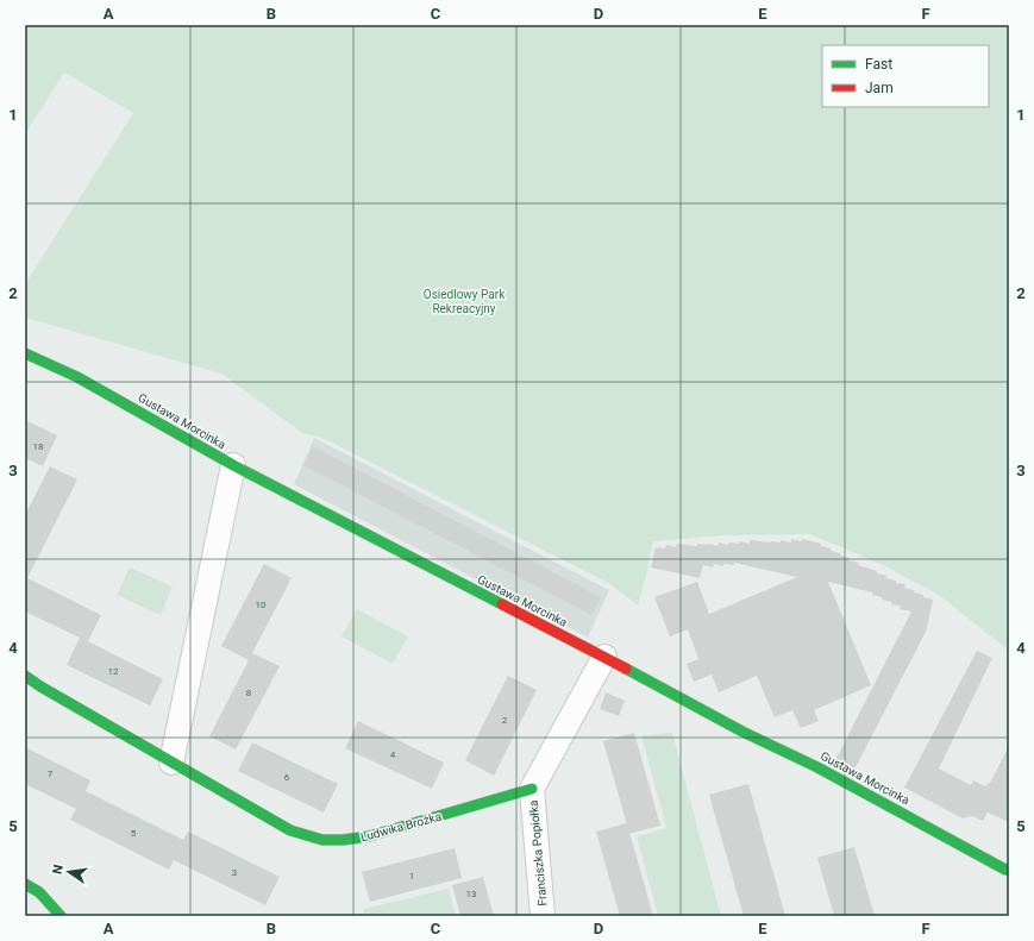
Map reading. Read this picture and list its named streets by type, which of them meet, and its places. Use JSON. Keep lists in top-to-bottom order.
{
  "streets": {
    "street": ["Gustawa Morcinka", "Ludwika Brożka", "Franciszka Popiołka"]
  },
  "crossings": [
    ["Ludwika Brożka", "Franciszka Popiołka"]
  ],
  "parks": ["Osiedlowy Park Rekreacyjny"],
  "house_numbers": [
    "18",
    "10",
    "12",
    "8",
    "2",
    "4",
    "7",
    "6",
    "5",
    "3",
    "1",
    "13"
  ],
  "legend": ["Fast", "Jam"],
  "north": "left",
  "grid": {
    "columns": [
      "A",
      "B",
      "C",
      "D",
      "E",
      "F"
    ],
    "rows": [
      "1",
      "2",
      "3",
      "4",
      "5"
    ]
  }
}
